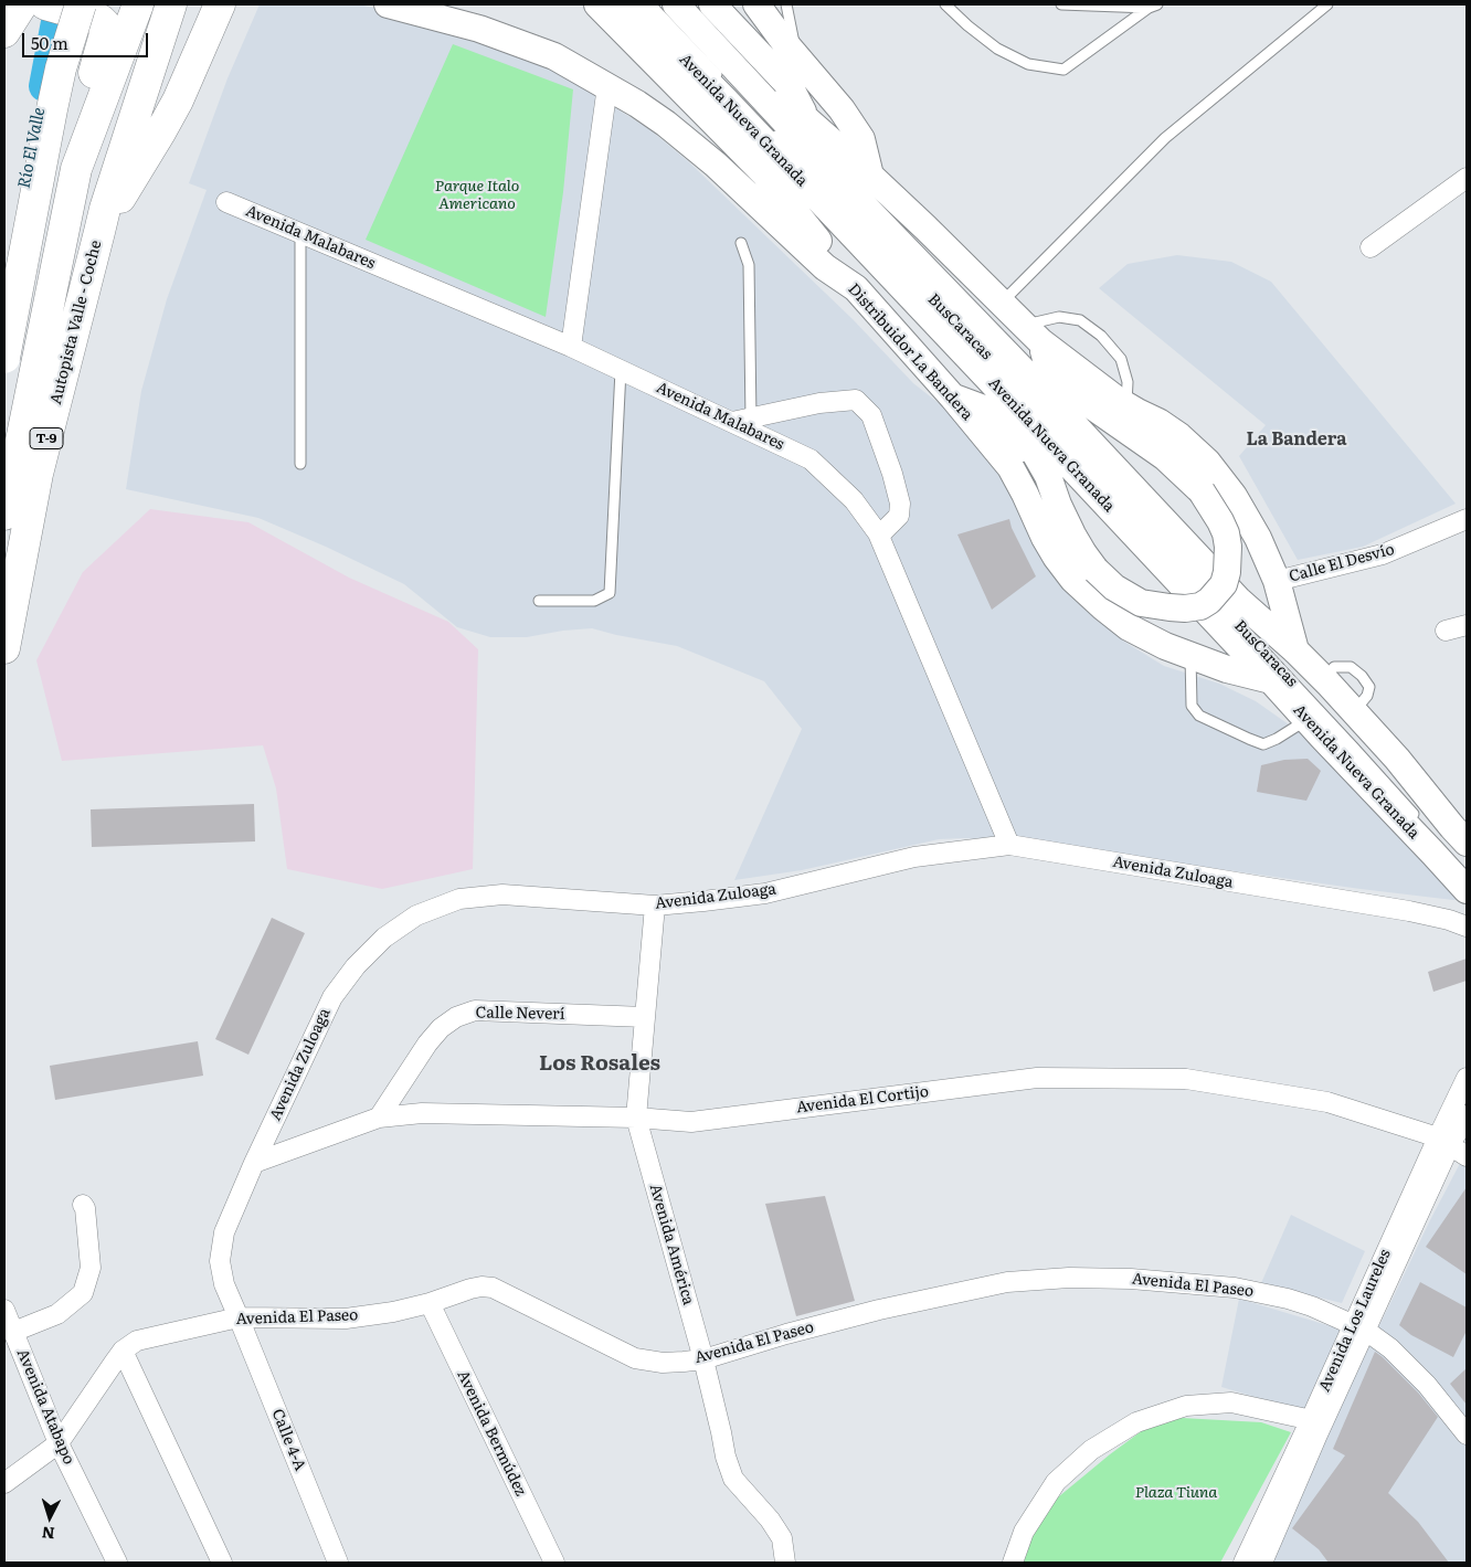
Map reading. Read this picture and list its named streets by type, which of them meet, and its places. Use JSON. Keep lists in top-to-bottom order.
{
  "streets": {
    "highway": ["Autopista Valle - Coche", "T-9"],
    "main road": ["Avenida Nueva Granada", "Distribuidor La Bandera"],
    "street": [
      "Avenida Malabares",
      "Calle El Desvío",
      "Avenida Zuloaga",
      "Calle Neverí",
      "Avenida El Cortijo",
      "Avenida América",
      "Avenida El Paseo",
      "Avenida Los Laureles",
      "Avenida Atabapo",
      "Avenida Bermúdez",
      "Calle 4-A"
    ],
    "lane": ["BusCaracas"]
  },
  "crossings": [
    ["Avenida Nueva Granada", "Distribuidor La Bandera"],
    ["Avenida Malabares", "Avenida Zuloaga"],
    ["Avenida Zuloaga", "Avenida El Cortijo"],
    ["Avenida Zuloaga", "Avenida América"],
    ["Avenida Zuloaga", "Avenida El Paseo"],
    ["Avenida Zuloaga", "Calle 4-A"],
    ["Calle Neverí", "Avenida El Cortijo"],
    ["Calle Neverí", "Avenida América"],
    ["Avenida El Cortijo", "Avenida América"],
    ["Avenida El Cortijo", "Avenida Los Laureles"],
    ["Avenida América", "Avenida El Paseo"],
    ["Avenida El Paseo", "Avenida Los Laureles"],
    ["Avenida El Paseo", "Avenida Bermúdez"],
    ["Avenida El Paseo", "Calle 4-A"]
  ],
  "districts": ["La Bandera", "Los Rosales"],
  "water": ["Río El Valle"],
  "parks": ["Parque Italo Americano", "Plaza Tiuna"],
  "scale_bar": "50 m",
  "north": "bottom"
}
